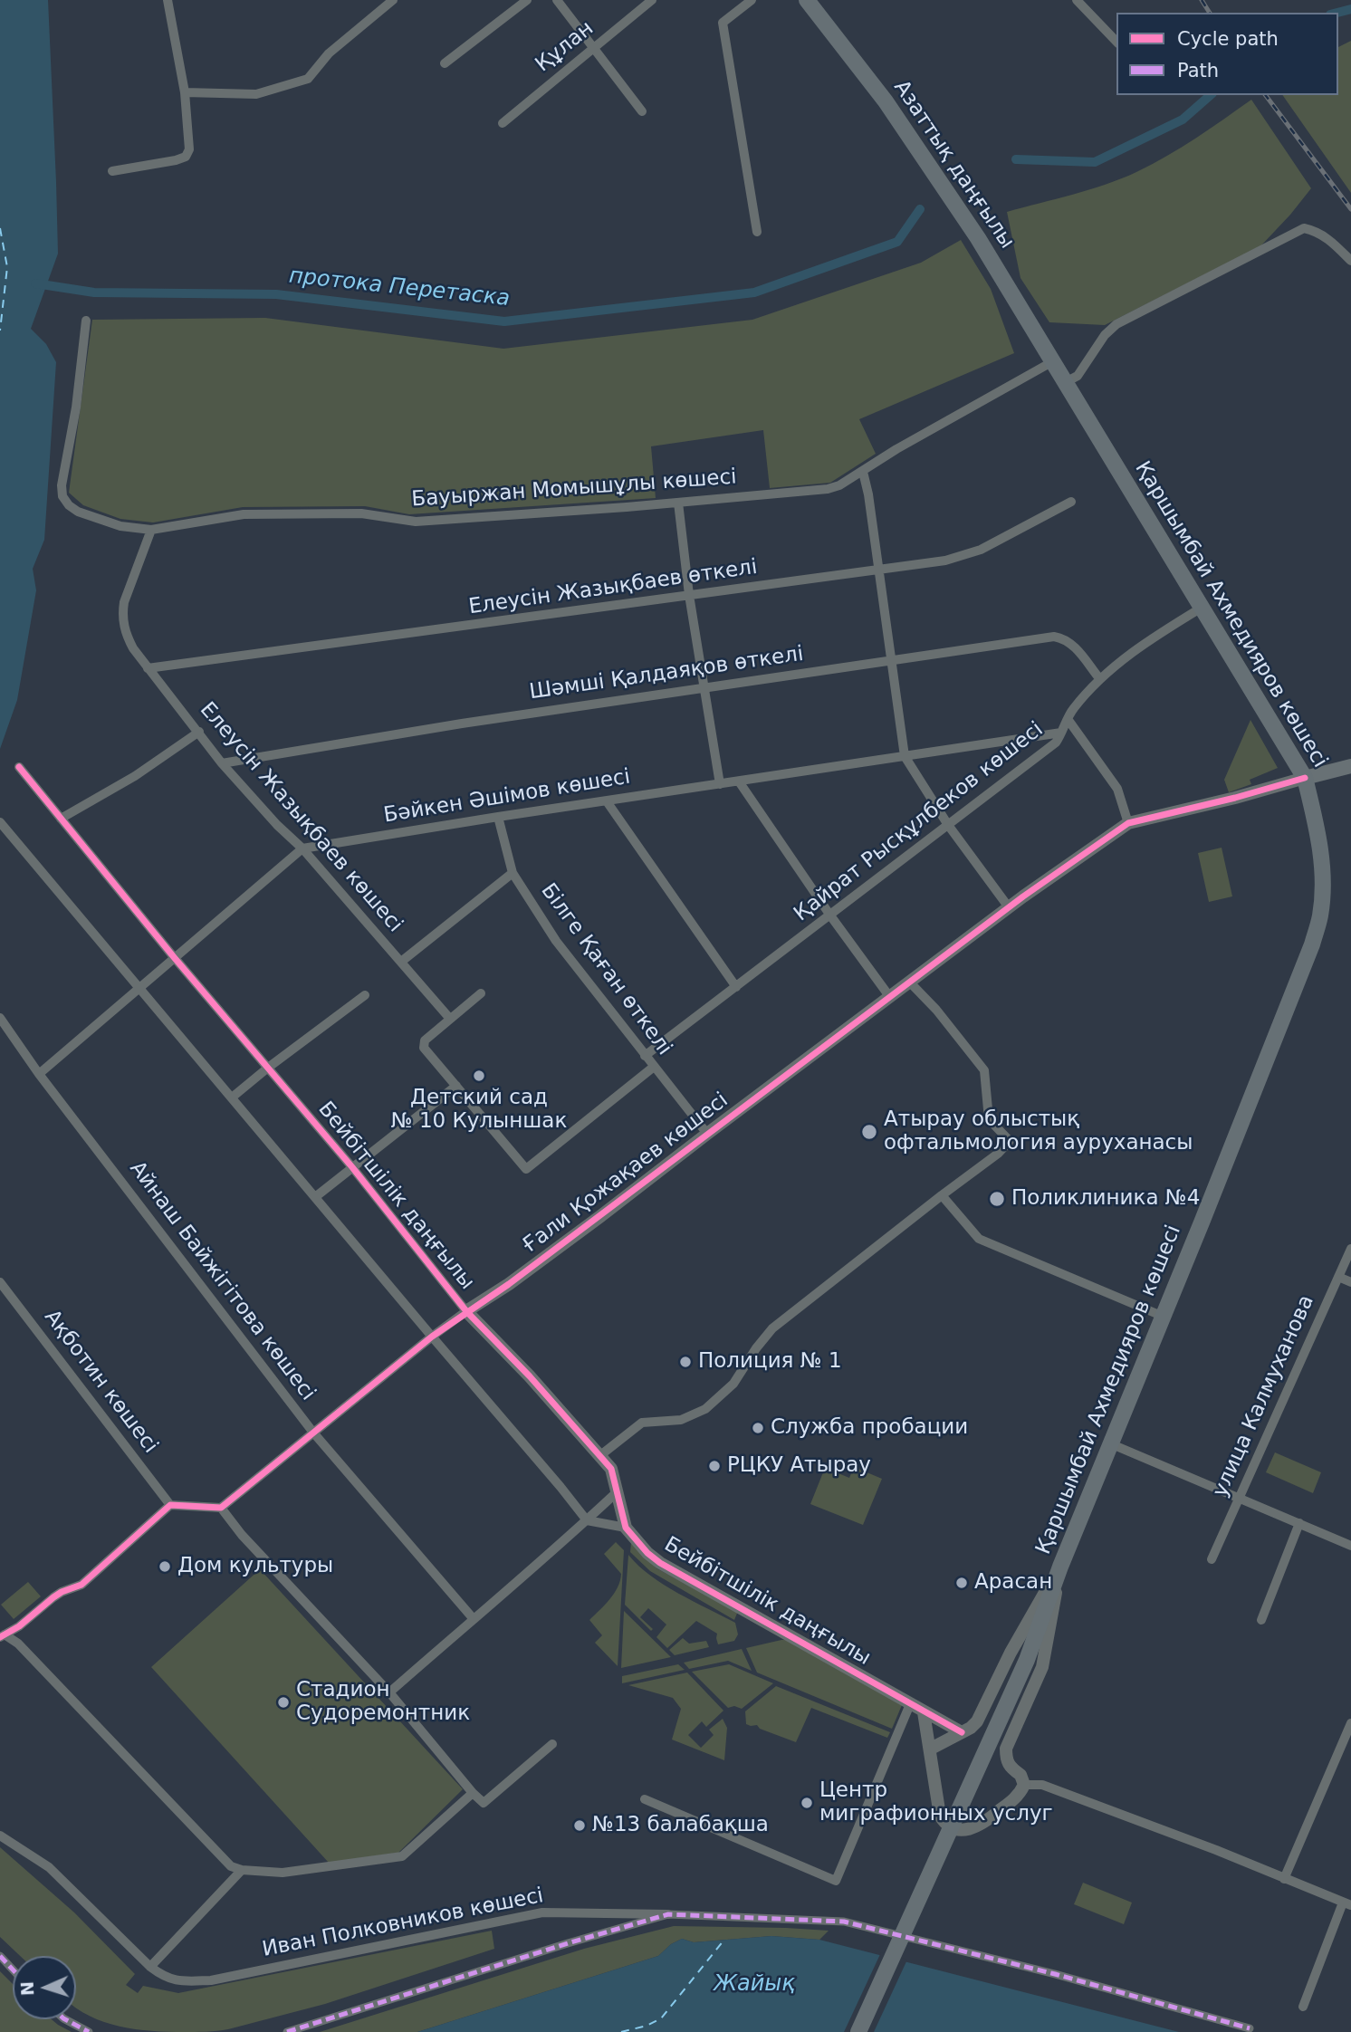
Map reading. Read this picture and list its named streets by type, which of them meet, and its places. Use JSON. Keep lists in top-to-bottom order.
{
  "streets": {
    "main road": ["Азаттық даңғылы", "Қаршымбай Ахмедияров көшесі"],
    "street": [
      "Құлан",
      "Бауыржан Момышұлы көшесі",
      "Елеусін Жазықбаев өткелі",
      "Шәмші Қалдаяқов өткелі",
      "Бәйкен Әшімов көшесі",
      "Елеусін Жазықбаев көшесі",
      "Қайрат Рысқұлбеков көшесі",
      "Білге Қаған өткелі",
      "Ғали Қожақаев көшесі",
      "Бейбітшілік даңғылы",
      "Айнаш Байжігітова көшесі",
      "Ақботин көшесі",
      "улица Калмуханова",
      "Иван Полковников көшесі"
    ]
  },
  "crossings": [
    ["Азаттық даңғылы", "Бауыржан Момышұлы көшесі"],
    ["Азаттық даңғылы", "Қаршымбай Ахмедияров көшесі"],
    ["Бауыржан Момышұлы көшесі", "Қаршымбай Ахмедияров көшесі"],
    ["Бауыржан Момышұлы көшесі", "Елеусін Жазықбаев көшесі"],
    ["Елеусін Жазықбаев өткелі", "Елеусін Жазықбаев көшесі"],
    ["Қаршымбай Ахмедияров көшесі", "Қайрат Рысқұлбеков көшесі"],
    ["Қаршымбай Ахмедияров көшесі", "Ғали Қожақаев көшесі"],
    ["Шәмші Қалдаяқов өткелі", "Елеусін Жазықбаев көшесі"],
    ["Шәмші Қалдаяқов өткелі", "Қайрат Рысқұлбеков көшесі"],
    ["Бәйкен Әшімов көшесі", "Елеусін Жазықбаев көшесі"],
    ["Бәйкен Әшімов көшесі", "Қайрат Рысқұлбеков көшесі"],
    ["Бәйкен Әшімов көшесі", "Білге Қаған өткелі"],
    ["Қайрат Рысқұлбеков көшесі", "Білге Қаған өткелі"],
    ["Білге Қаған өткелі", "Ғали Қожақаев көшесі"],
    ["Ғали Қожақаев көшесі", "Бейбітшілік даңғылы"],
    ["Ғали Қожақаев көшесі", "Айнаш Байжігітова көшесі"]
  ],
  "water": ["протока Перетаска", "Жайық"],
  "places": [
    "Детский сад № 10 Кулыншак",
    "Атырау облыстық офтальмология ауруханасы",
    "Поликлиника №4",
    "Полиция № 1",
    "Служба пробации",
    "РЦКУ Атырау",
    "Дом культуры",
    "Арасан",
    "Стадион Судоремонтник",
    "Центр миграфионных услуг",
    "№13 балабақша"
  ],
  "legend": ["Cycle path", "Path"],
  "north": "left"
}
